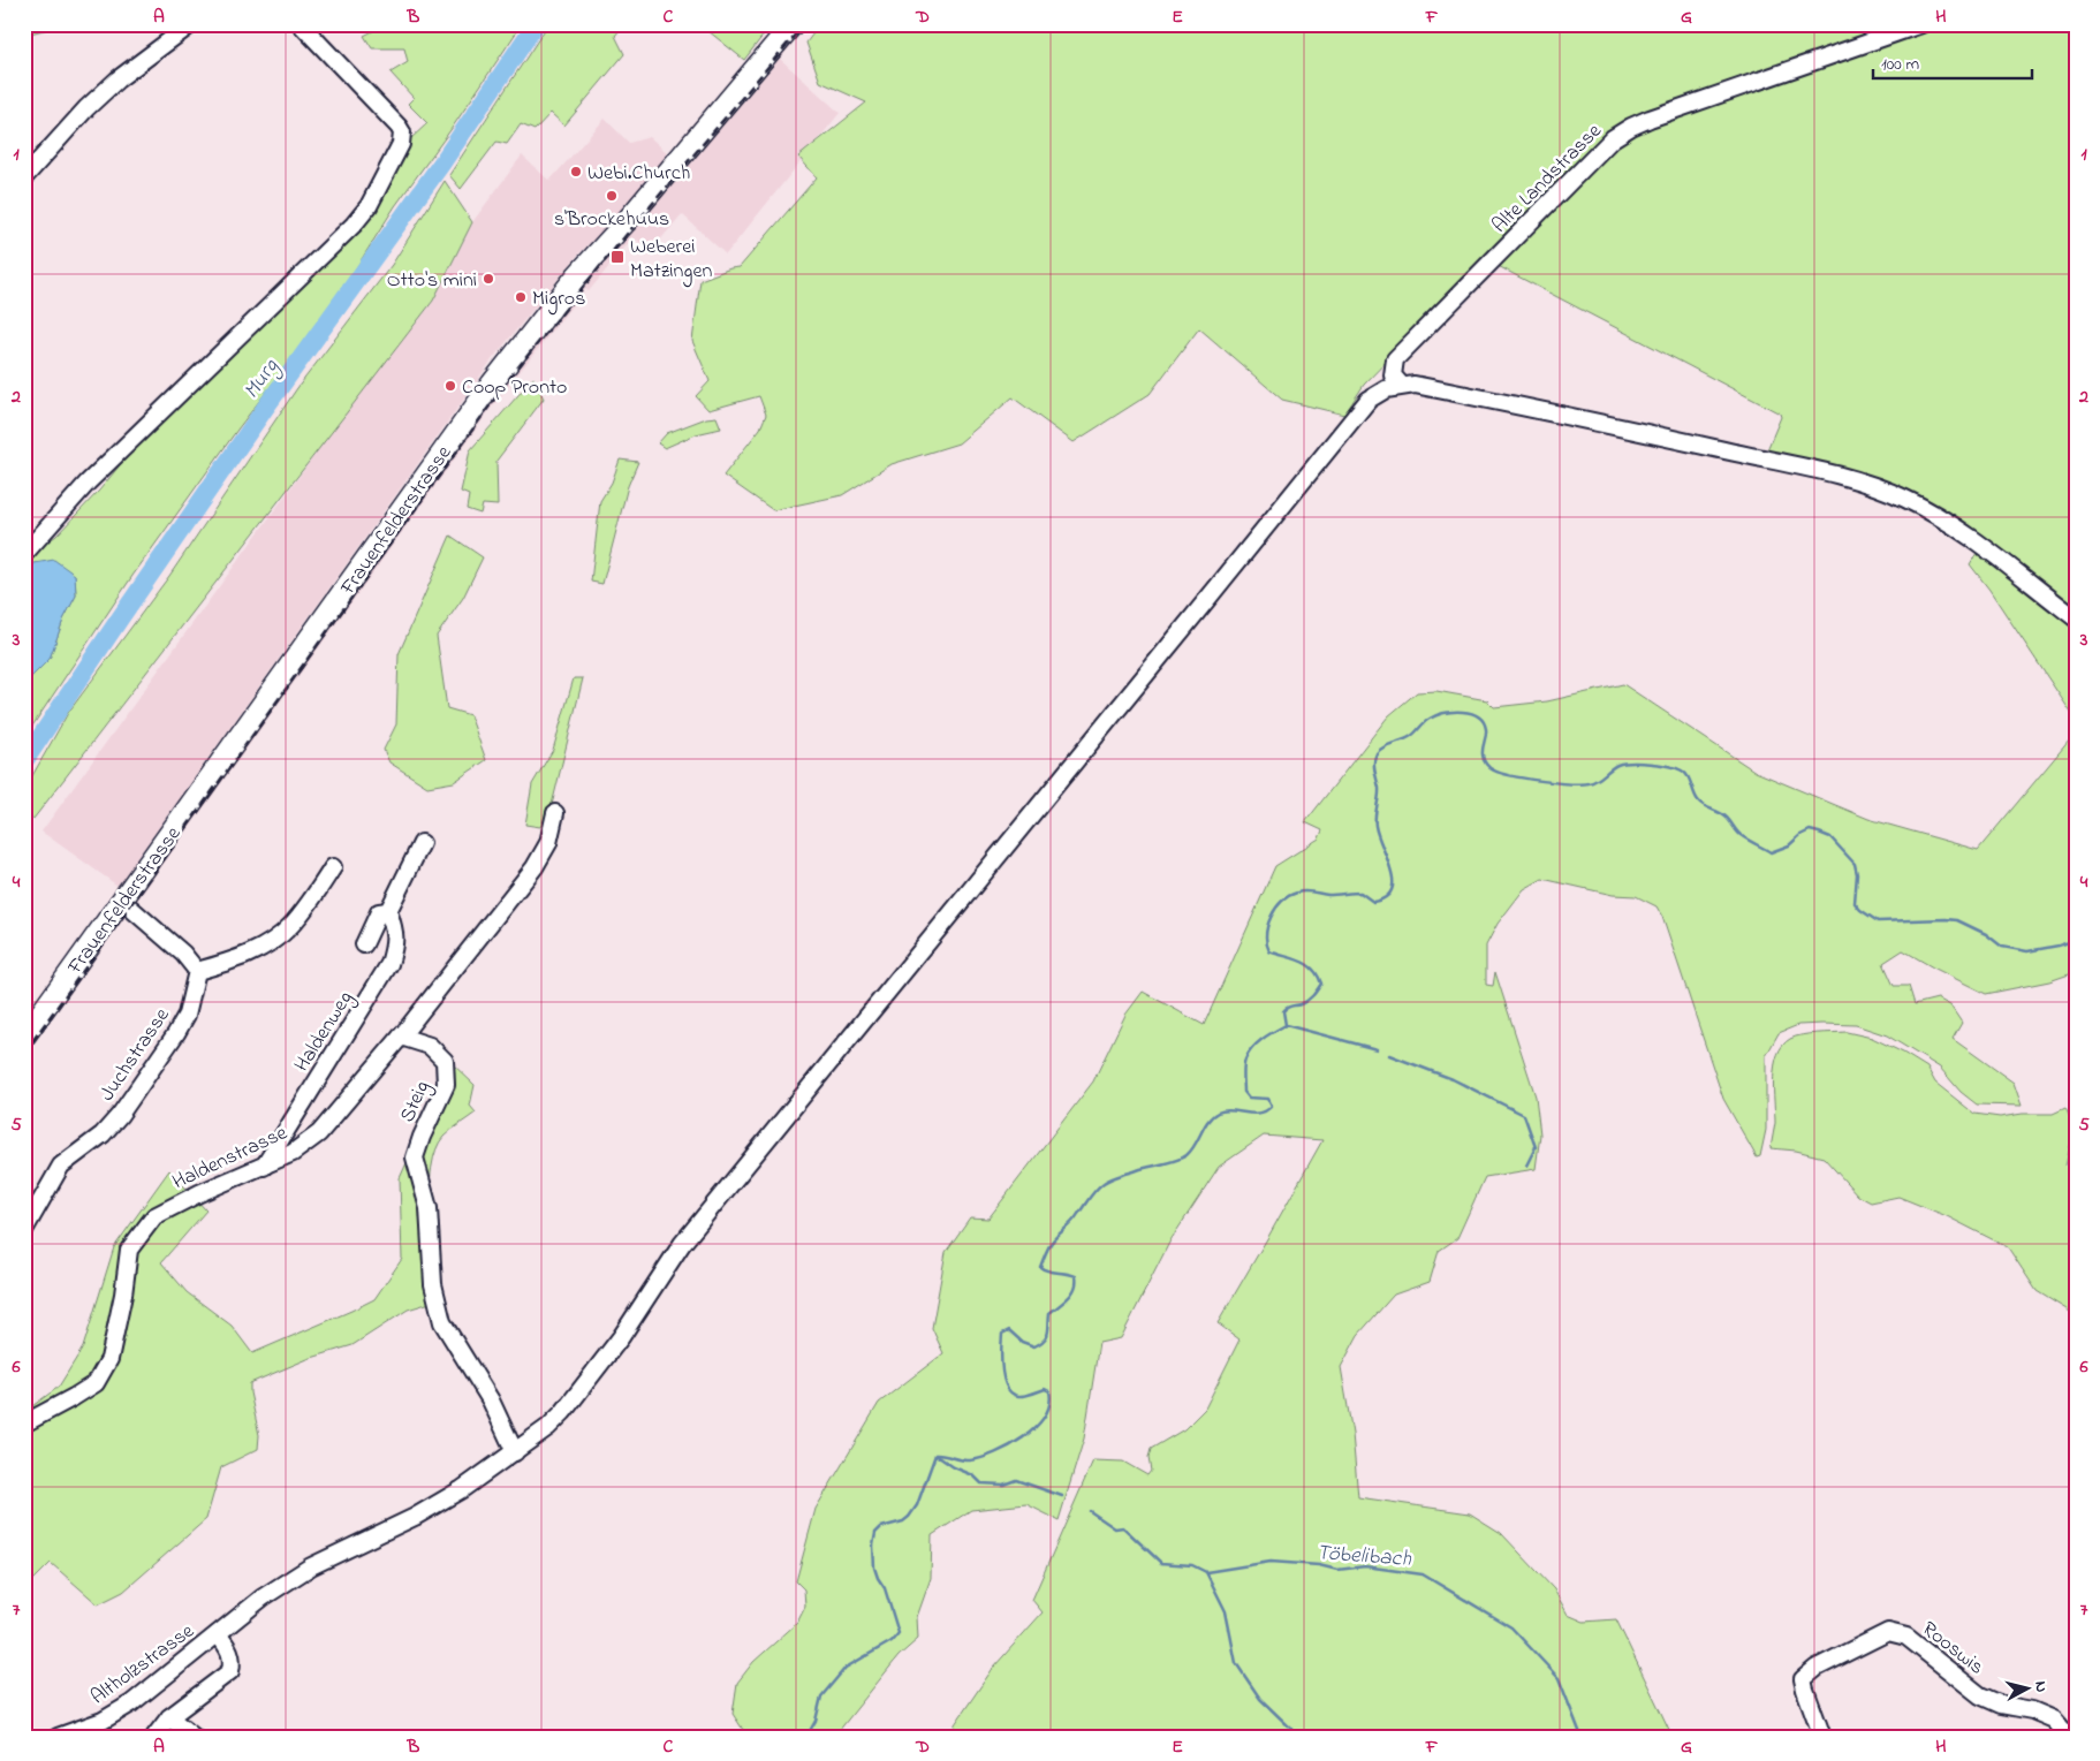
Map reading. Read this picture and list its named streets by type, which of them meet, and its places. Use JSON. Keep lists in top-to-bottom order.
{
  "streets": {
    "main road": ["Frauenfelderstrasse"],
    "street": [
      "Alte Landstrasse",
      "Haldenweg",
      "Juchstrasse",
      "Steig",
      "Haldenstrasse",
      "Rooswis",
      "Altholzstrasse"
    ]
  },
  "crossings": [
    ["Alte Landstrasse", "Altholzstrasse"],
    ["Haldenweg", "Haldenstrasse"],
    ["Steig", "Haldenstrasse"],
    ["Steig", "Altholzstrasse"]
  ],
  "water": ["Murg", "Töbelibach"],
  "places": {
    "other": [
      "Webi.Church",
      "s'Brockehuus",
      "Otto's mini",
      "Migros",
      "Coop Pronto"
    ],
    "transit": ["Weberei Matzingen"]
  },
  "scale_bar": "100 m",
  "north": "right",
  "grid": {
    "columns": [
      "A",
      "B",
      "C",
      "D",
      "E",
      "F",
      "G",
      "H"
    ],
    "rows": [
      "1",
      "2",
      "3",
      "4",
      "5",
      "6",
      "7"
    ]
  }
}
